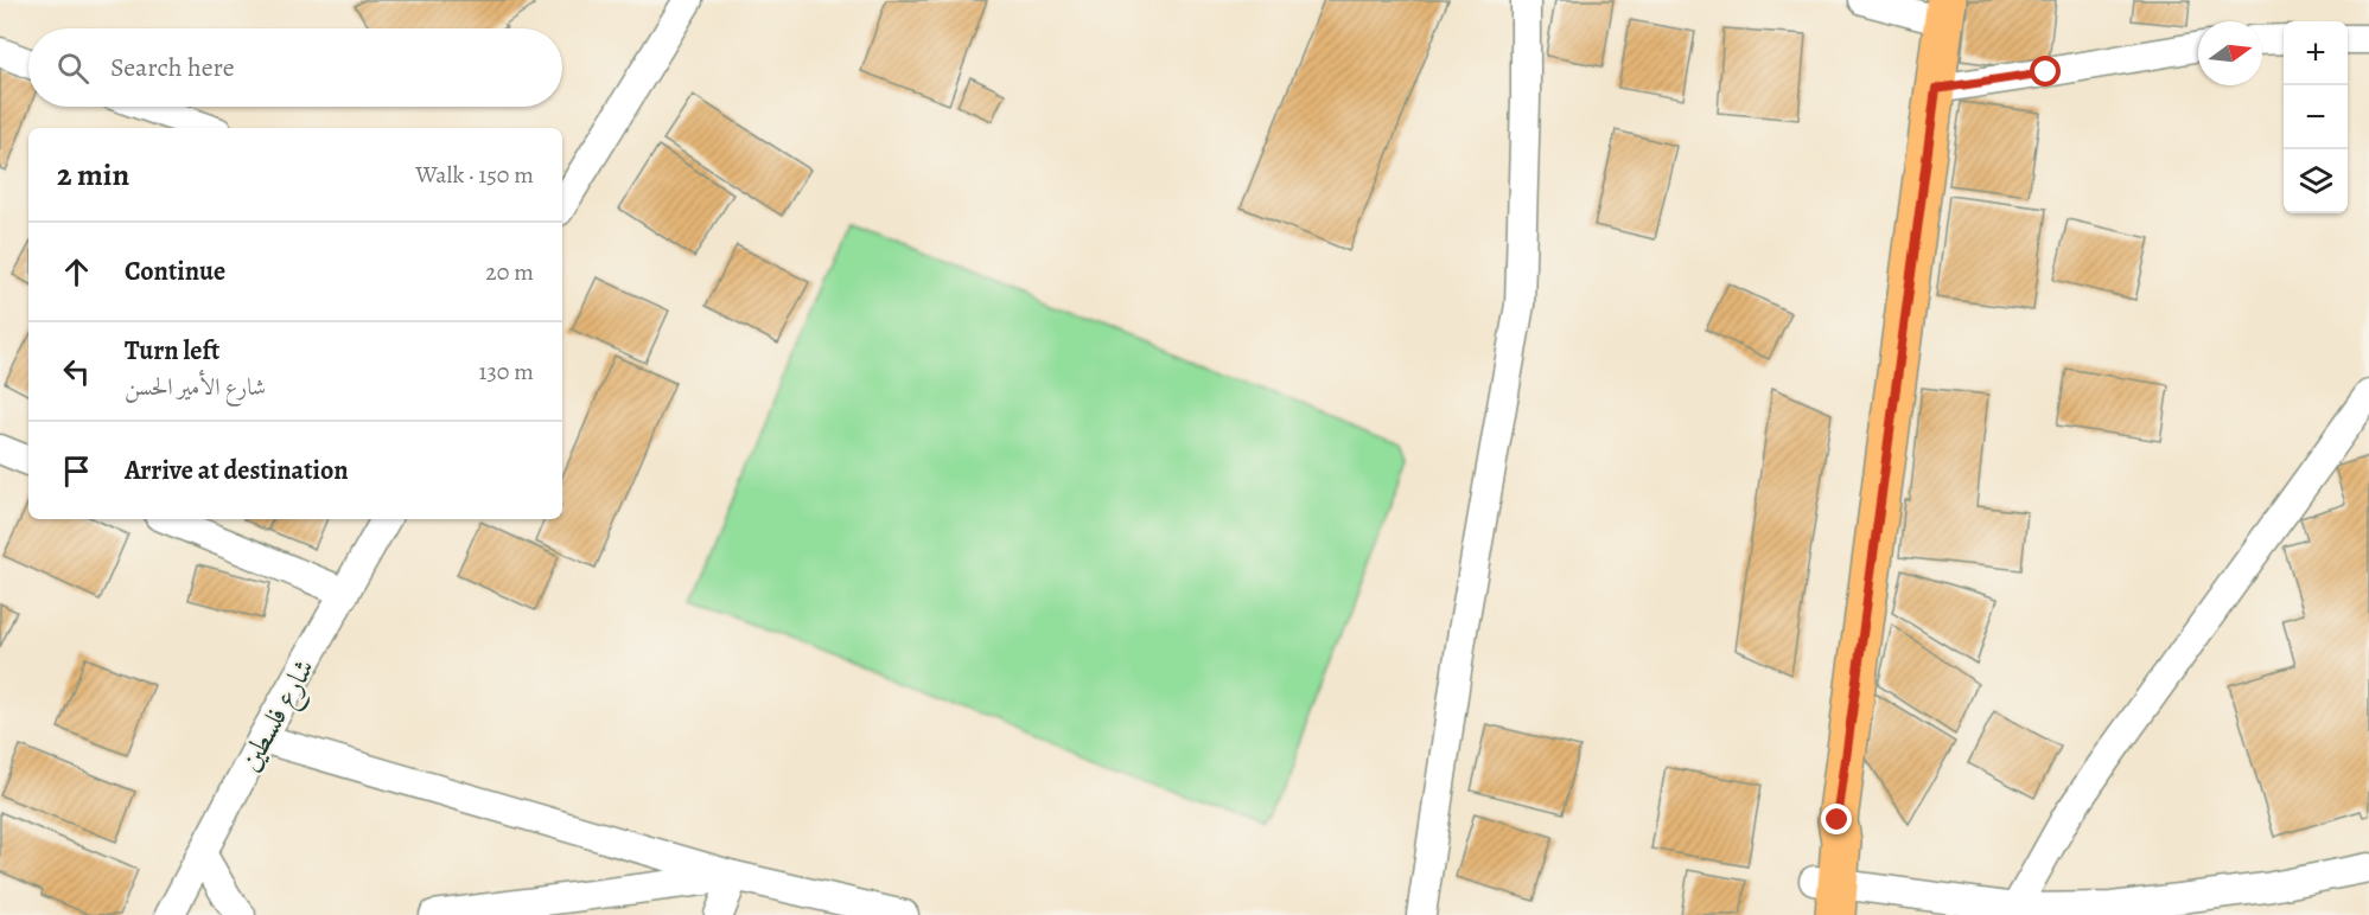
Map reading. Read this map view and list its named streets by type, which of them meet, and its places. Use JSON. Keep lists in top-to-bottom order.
{
  "streets": {
    "street": ["شارع فلسطين"]
  },
  "north": "right",
  "page": {
    "map_buttons": ["+", "−"],
    "search": "Search here",
    "heading": ["2 min", "Walk · 150 m"],
    "list": [
      ["Continue", "20 m"],
      ["Turn left", "شارع الأمير الحسن", "130 m"],
      "Arrive at destination"
    ]
  }
}
